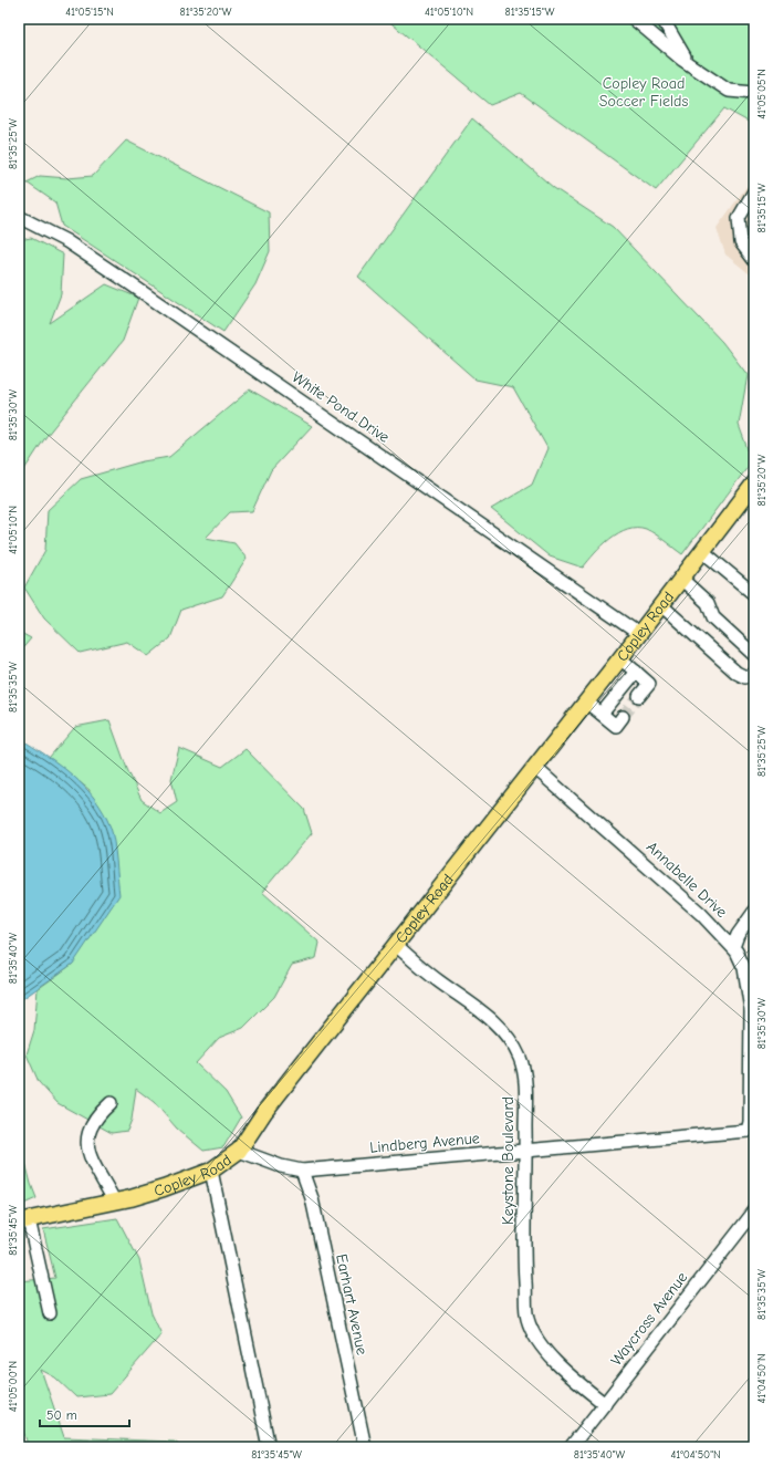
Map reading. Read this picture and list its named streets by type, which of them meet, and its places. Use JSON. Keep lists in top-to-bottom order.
{
  "streets": {
    "main road": ["Copley Road"],
    "street": [
      "White Pond Drive",
      "Annabelle Drive",
      "Lindberg Avenue",
      "Keystone Boulevard",
      "Earhart Avenue",
      "Waycross Avenue"
    ]
  },
  "crossings": [
    ["White Pond Drive", "Copley Road"],
    ["Copley Road", "Annabelle Drive"],
    ["Copley Road", "Lindberg Avenue"],
    ["Copley Road", "Keystone Boulevard"],
    ["Annabelle Drive", "Lindberg Avenue"],
    ["Lindberg Avenue", "Keystone Boulevard"],
    ["Lindberg Avenue", "Earhart Avenue"],
    ["Keystone Boulevard", "Waycross Avenue"]
  ],
  "parks": ["Copley Road Soccer Fields"],
  "scale_bar": "50 m",
  "coordinates": [
    "41°05'15\"N",
    "81°35'20\"W",
    "41°05'10\"N",
    "81°35'15\"W",
    "41°05'05\"N",
    "81°35'25\"W",
    "81°35'30\"W",
    "81°35'35\"W",
    "81°35'40\"W",
    "81°35'45\"W",
    "41°04'50\"N",
    "41°05'00\"N"
  ]
}
